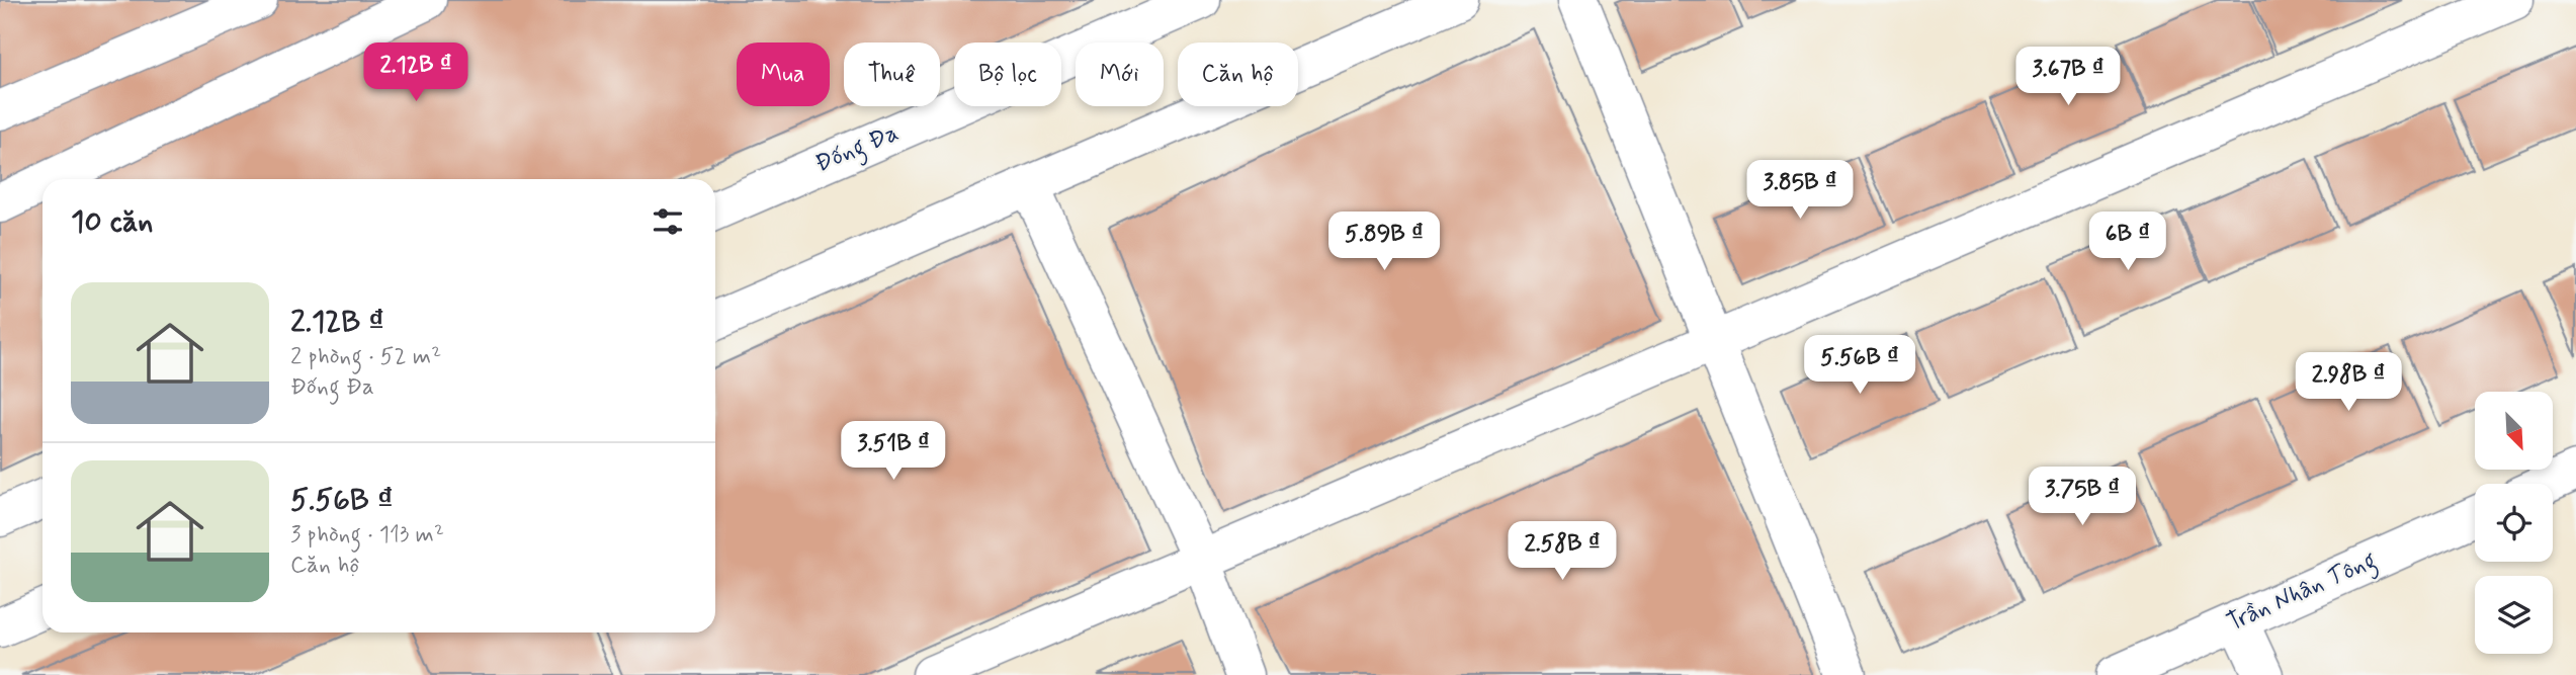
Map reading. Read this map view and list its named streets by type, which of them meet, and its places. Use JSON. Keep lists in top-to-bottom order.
{
  "streets": {
    "street": ["Đống Đa", "Trần Nhân Tông"]
  },
  "north": "bottom right",
  "page": {
    "price": [
      "2.12B ₫",
      "3.67B ₫",
      "3.85B ₫",
      "5.89B ₫",
      "6B ₫",
      "5.56B ₫",
      "2.98B ₫",
      "3.51B ₫",
      "3.75B ₫",
      "2.58B ₫"
    ],
    "chip": [
      "Mua",
      "Thuê",
      "Bộ lọc",
      "Mới",
      "Căn hộ"
    ],
    "heading": "10 căn",
    "list": [
      {
        "name": "2.12B ₫",
        "note": "2 phòng · 52 m² · Đống Đa"
      },
      {
        "name": "5.56B ₫",
        "note": "3 phòng · 113 m² · Căn hộ"
      }
    ]
  }
}
